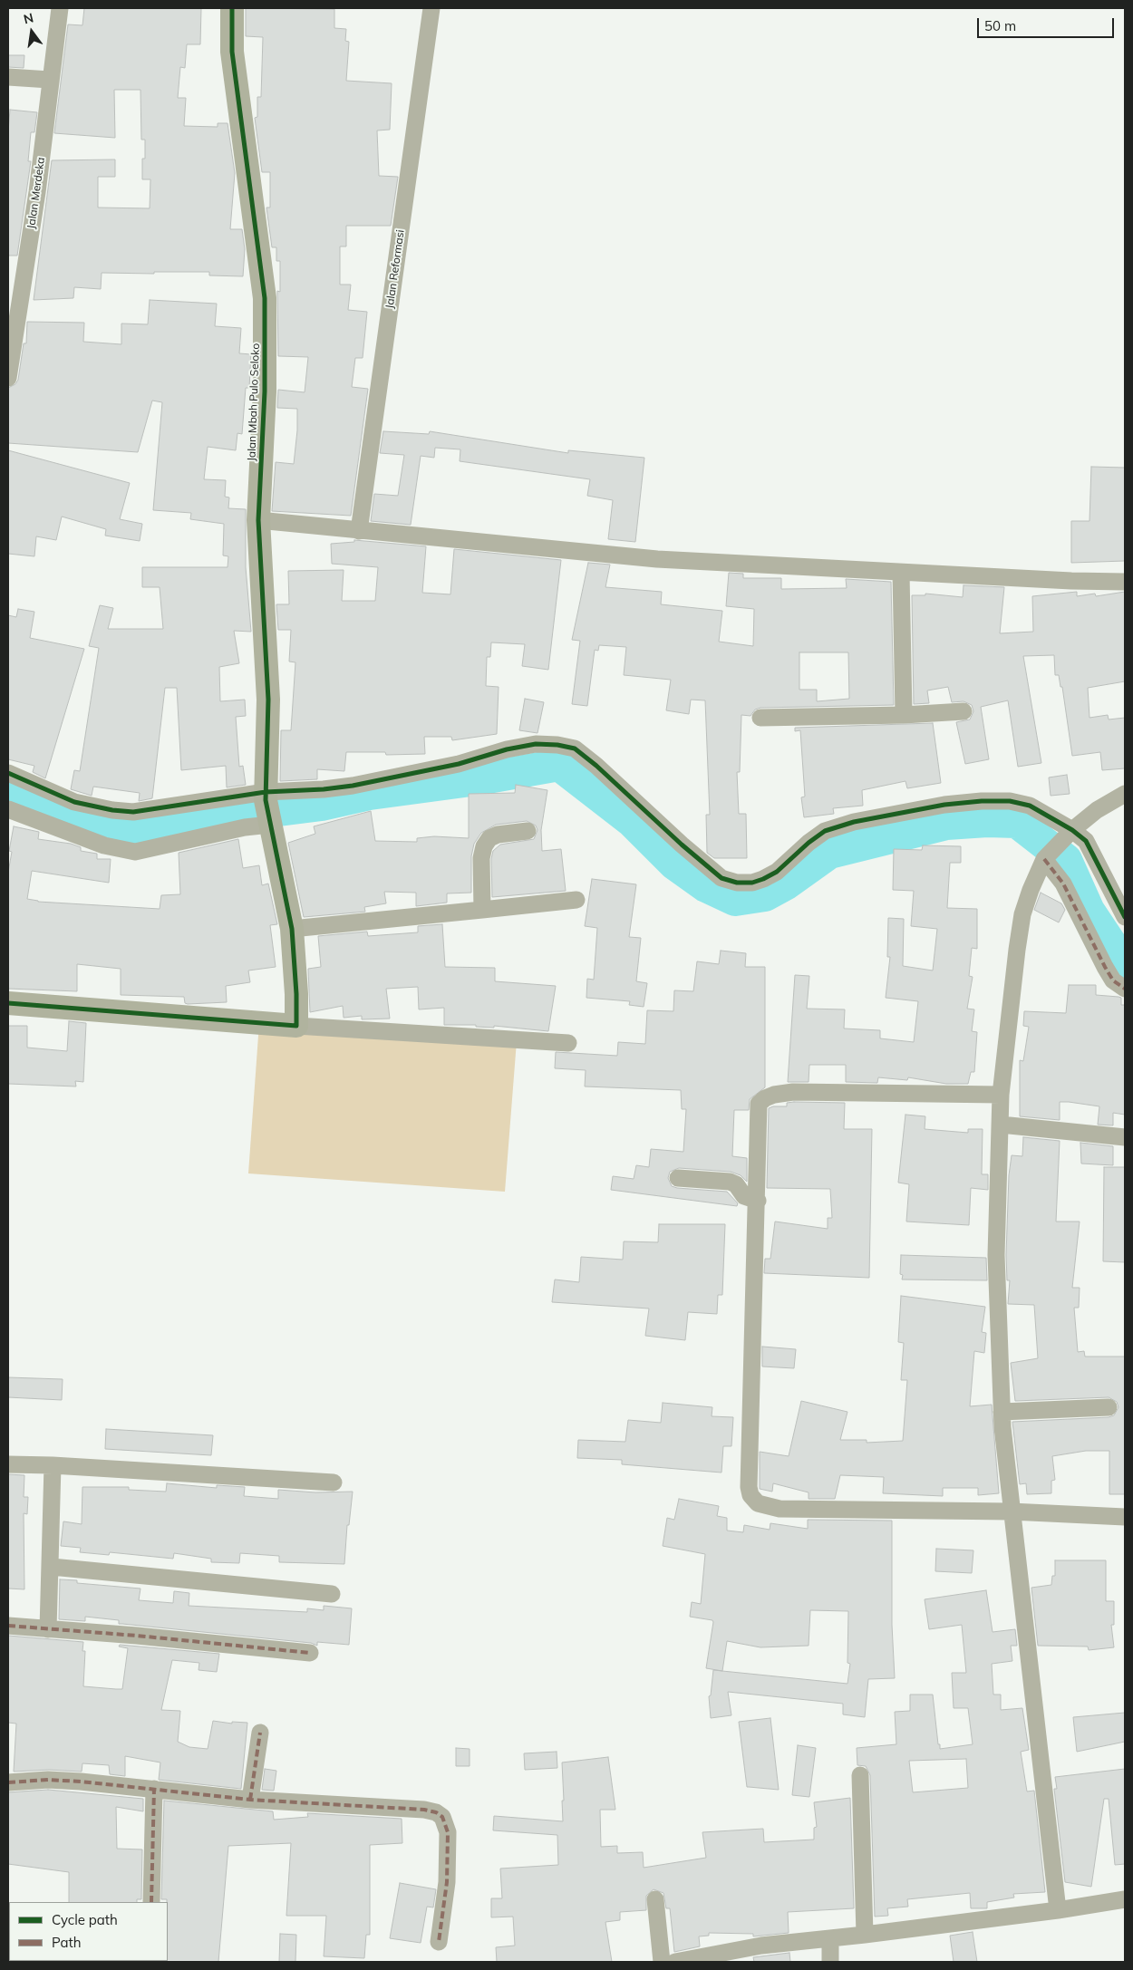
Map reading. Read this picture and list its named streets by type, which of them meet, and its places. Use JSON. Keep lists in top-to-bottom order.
{
  "streets": {
    "street": ["Jalan Merdeka", "Jalan Reformasi", "Jalan Mbah Pulo Seloko"]
  },
  "legend": ["Cycle path", "Path"],
  "scale_bar": "50 m",
  "north": "top"
}
